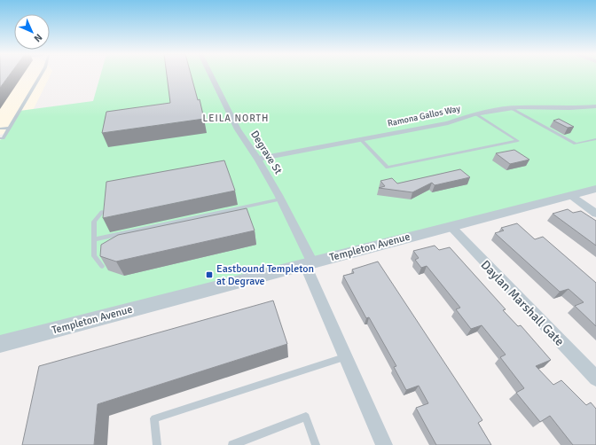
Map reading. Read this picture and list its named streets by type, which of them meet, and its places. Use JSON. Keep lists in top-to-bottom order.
{
  "streets": {
    "street": [
      "Ramona Gallos Way",
      "Degrave St",
      "Templeton Avenue",
      "Daylan Marshall Gate"
    ]
  },
  "crossings": [
    ["Ramona Gallos Way", "Degrave St"],
    ["Degrave St", "Templeton Avenue"],
    ["Templeton Avenue", "Daylan Marshall Gate"]
  ],
  "districts": ["LEILA NORTH"],
  "places": {
    "transit": ["Eastbound Templeton at Degrave"]
  },
  "north": "bottom right"
}
